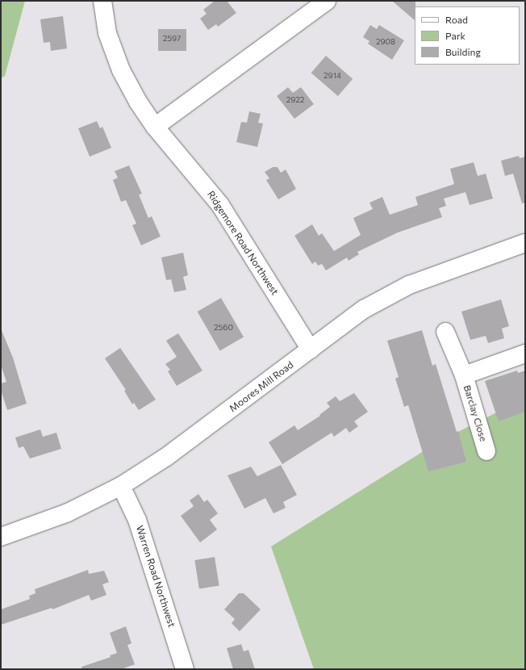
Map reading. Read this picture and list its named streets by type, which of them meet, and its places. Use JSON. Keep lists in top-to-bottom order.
{
  "streets": {
    "street": [
      "Ridgemore Road Northwest",
      "Moores Mill Road",
      "Barclay Close",
      "Warren Road Northwest"
    ]
  },
  "crossings": [
    ["Ridgemore Road Northwest", "Moores Mill Road"],
    ["Moores Mill Road", "Warren Road Northwest"]
  ],
  "house_numbers": [
    "2597",
    "2908",
    "2914",
    "2922",
    "2560"
  ],
  "legend": ["Road", "Park", "Building"]
}
